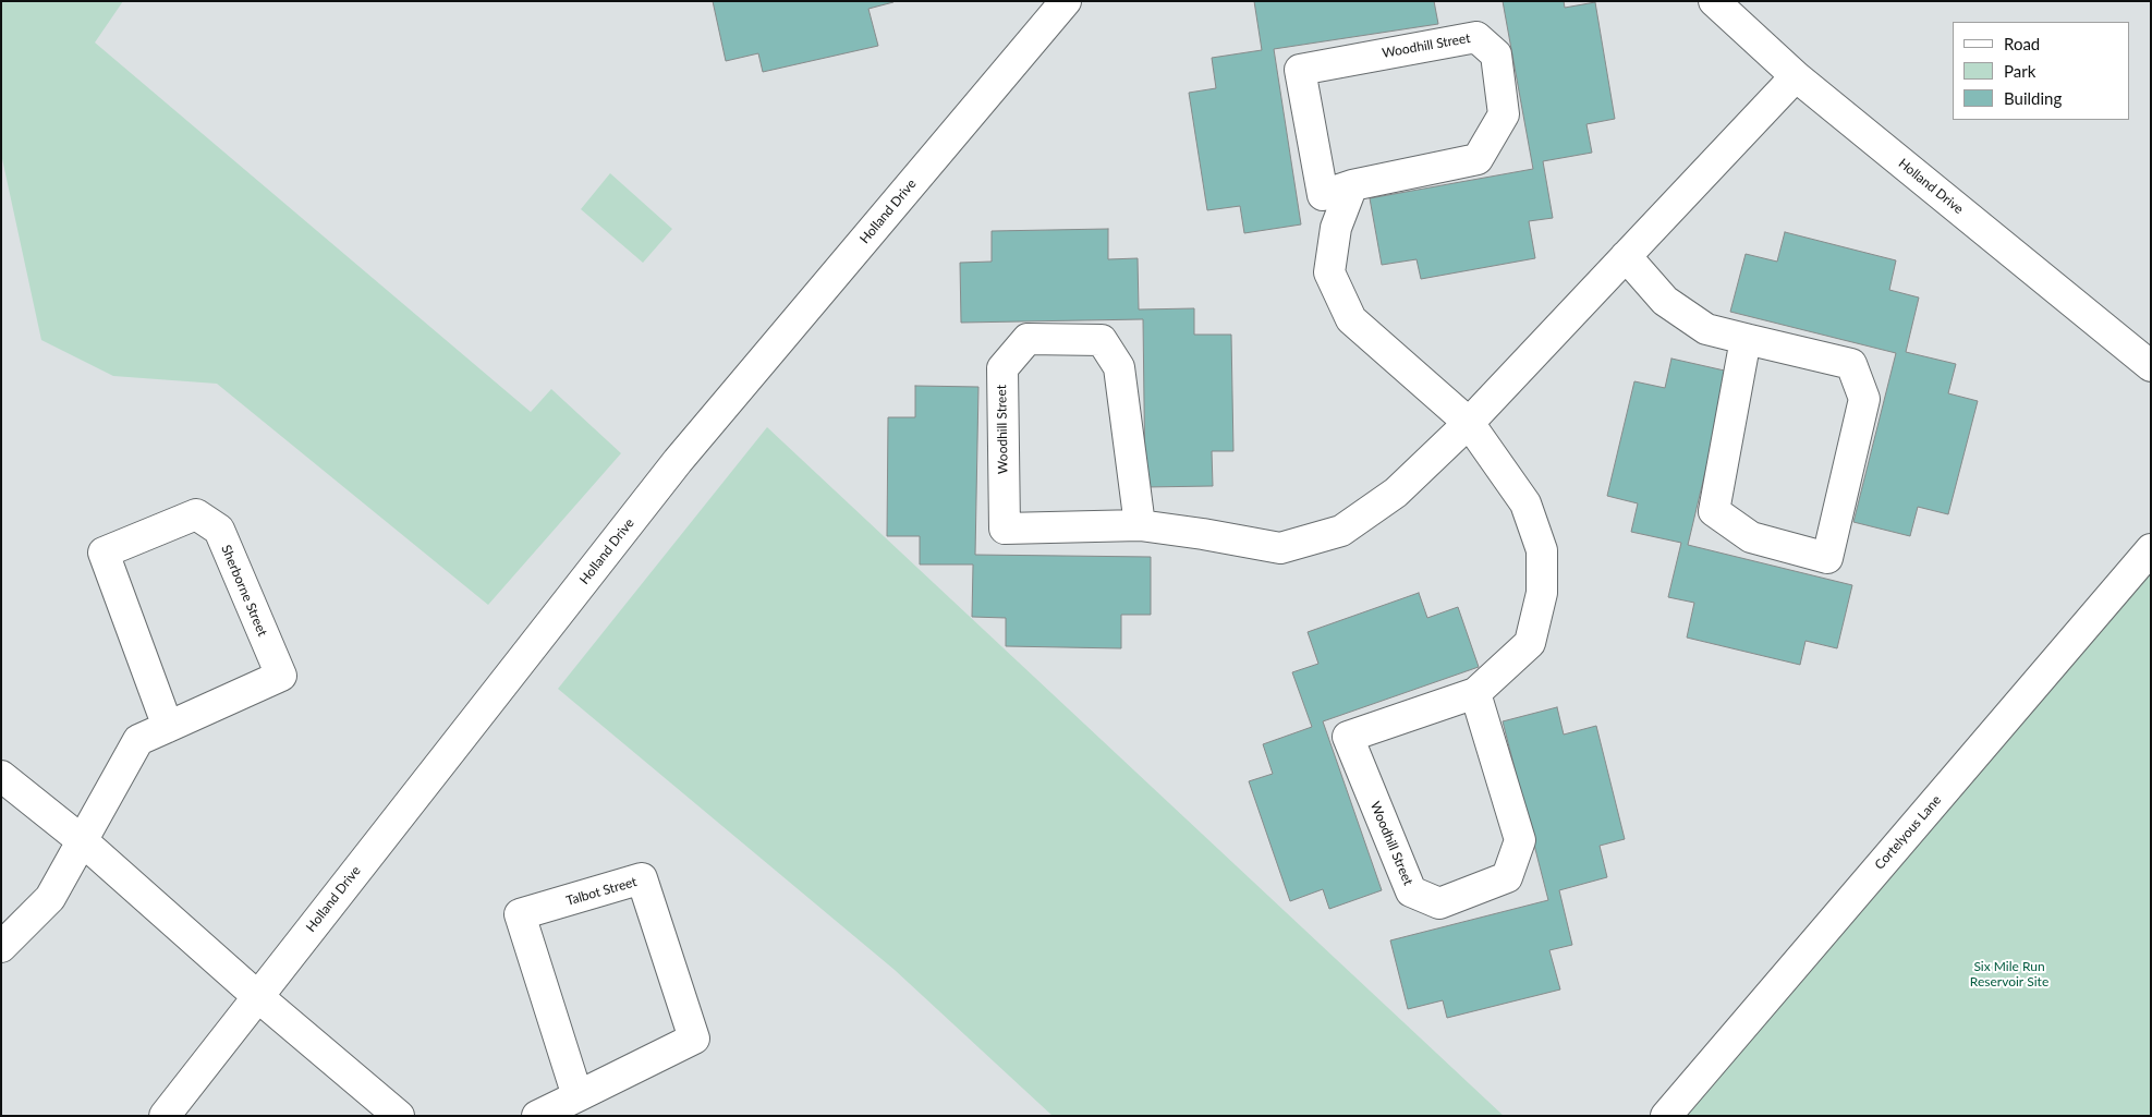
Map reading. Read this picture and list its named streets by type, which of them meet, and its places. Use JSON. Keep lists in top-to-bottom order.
{
  "streets": {
    "street": [
      "Woodhill Street",
      "Holland Drive",
      "Sherborne Street",
      "Cortelyous Lane",
      "Talbot Street"
    ]
  },
  "crossings": [
    ["Woodhill Street", "Holland Drive"]
  ],
  "parks": ["Six Mile Run Reservoir Site"],
  "legend": ["Road", "Park", "Building"]
}
